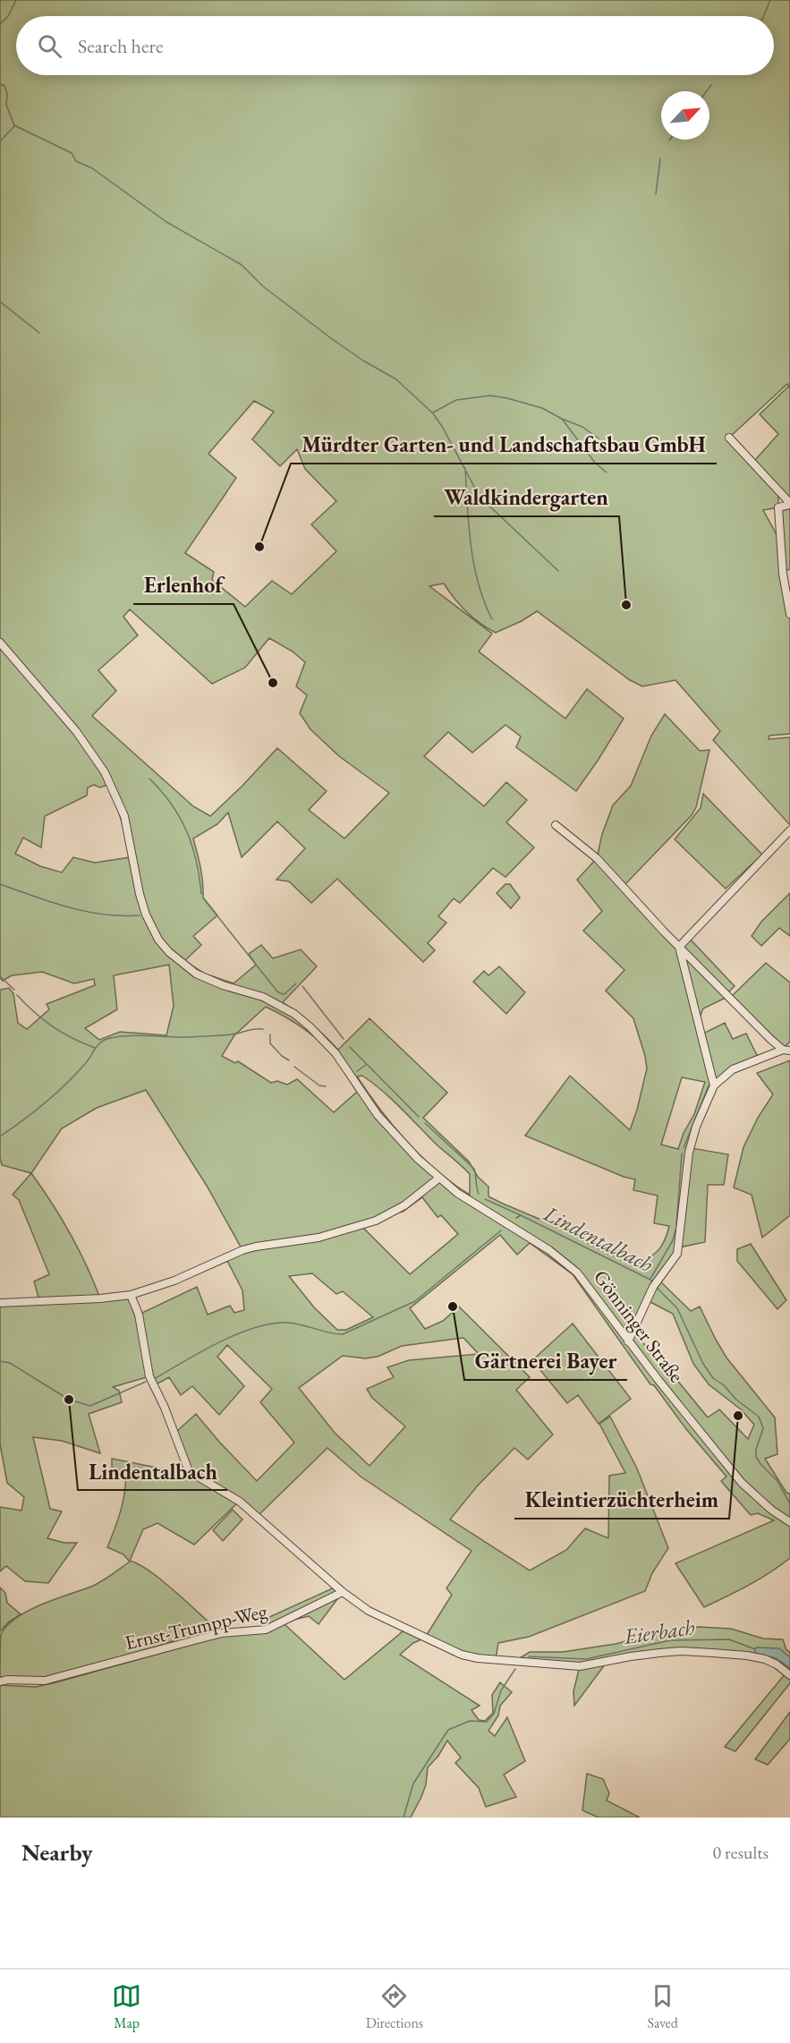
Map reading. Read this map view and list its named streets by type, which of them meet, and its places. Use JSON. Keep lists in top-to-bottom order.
{
  "streets": {
    "street": ["Gönninger Straße", "Ernst-Trumpp-Weg"]
  },
  "water": ["Lindentalbach", "Eierbach"],
  "places": [
    "Mürdter Garten- und Landschaftsbau GmbH",
    "Waldkindergarten",
    "Erlenhof",
    "Gärtnerei Bayer",
    "Lindentalbach",
    "Kleintierzüchterheim"
  ],
  "north": "top right",
  "page": {
    "search": "Search here",
    "heading": ["Nearby", "0 results"],
    "nav": ["Map", "Directions", "Saved"]
  }
}
